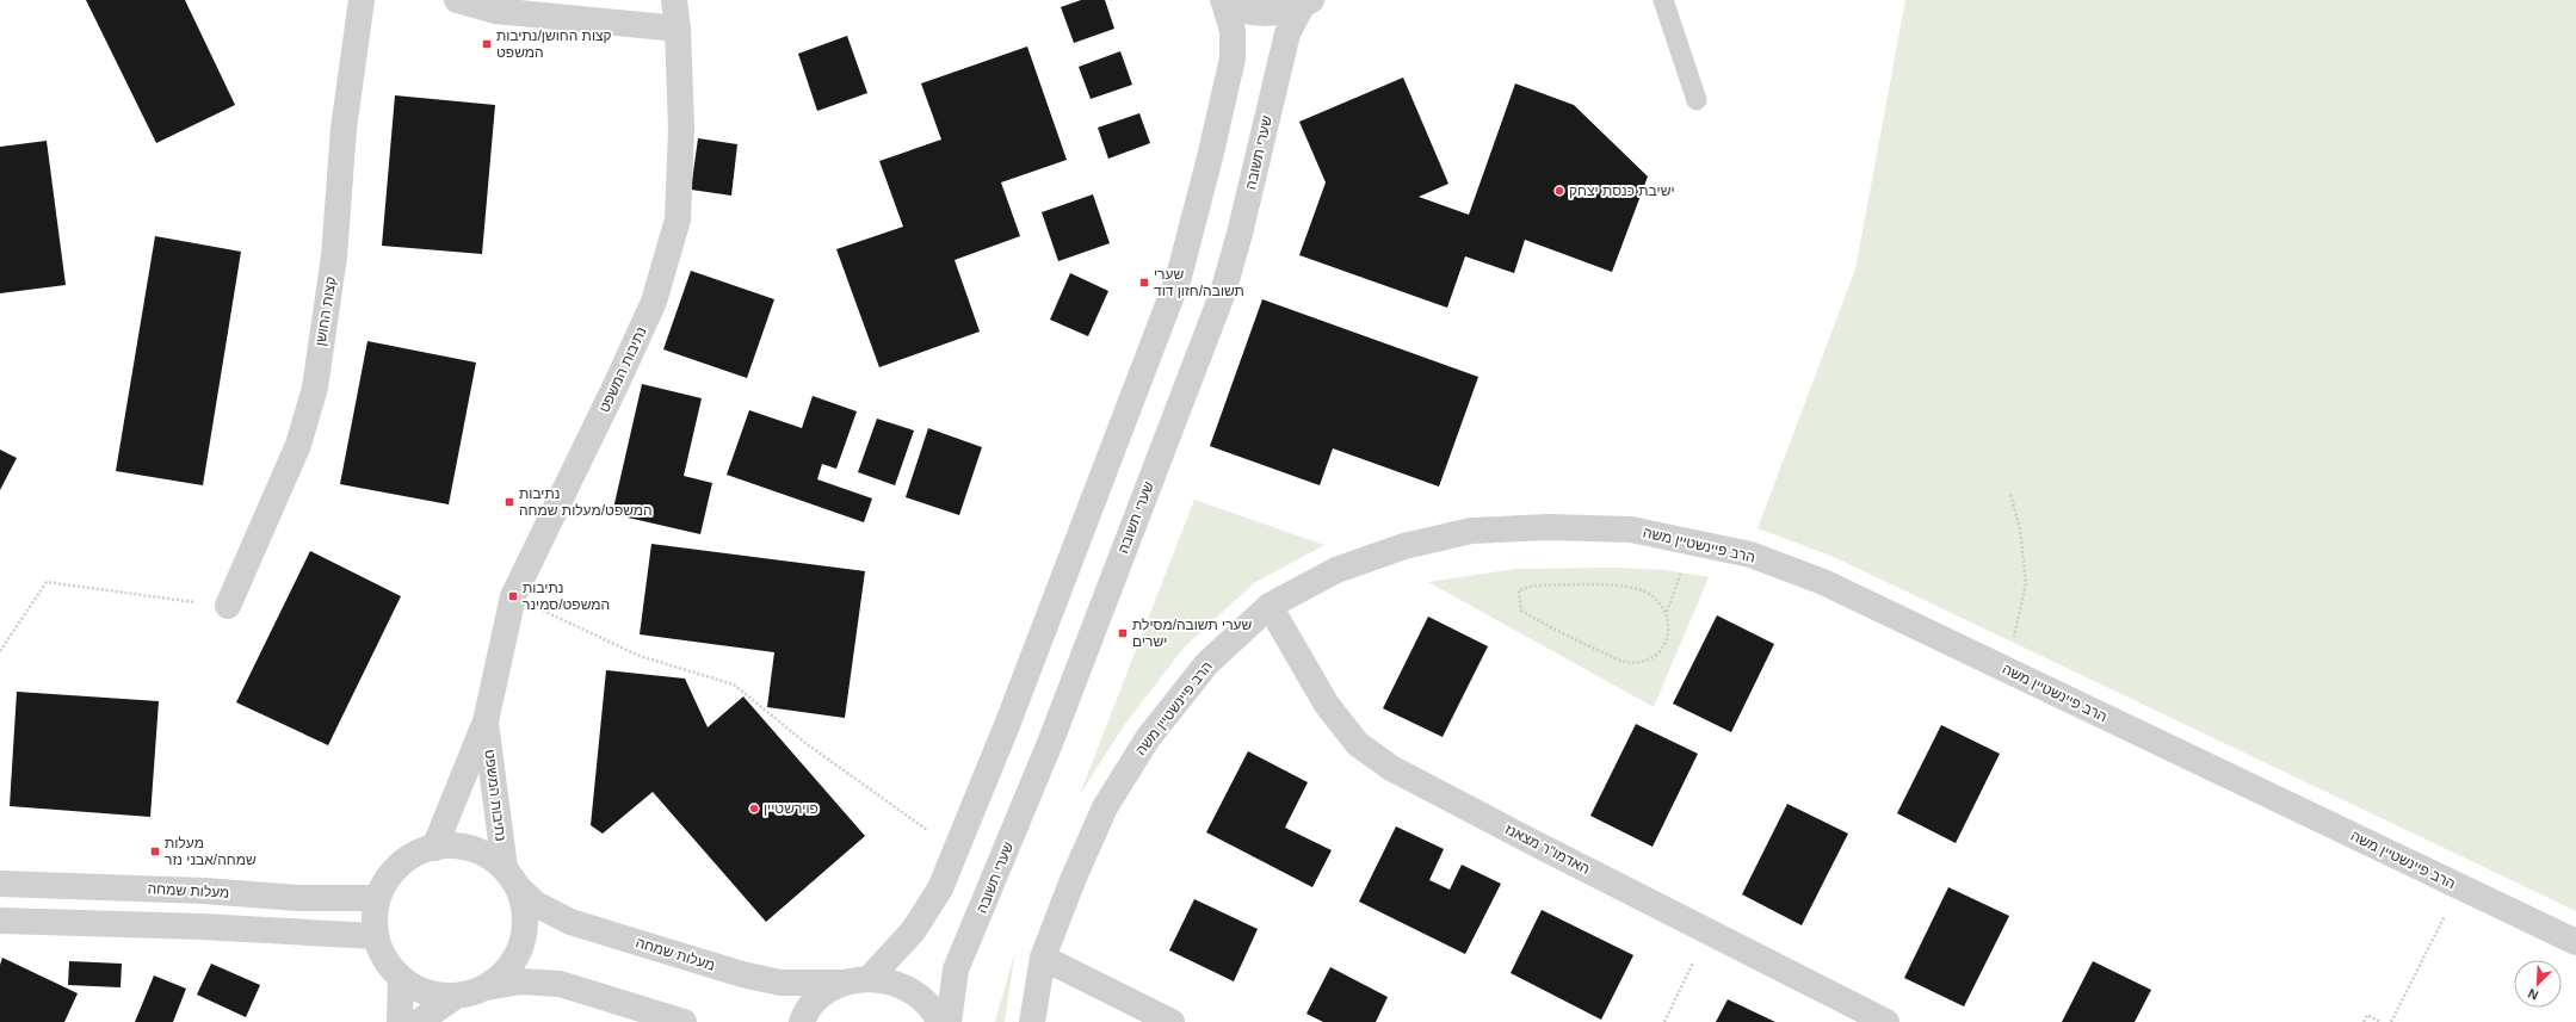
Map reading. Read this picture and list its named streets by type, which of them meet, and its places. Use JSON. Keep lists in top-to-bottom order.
{
  "streets": {
    "street": [
      "שערי תשובה",
      "קצות החושן",
      "נתיבות המשפט",
      "הרב פיינשטיין משה",
      "האדמו\"ר מצאנז",
      "מעלות שמחה"
    ]
  },
  "crossings": [
    ["נתיבות המשפט", "מעלות שמחה"],
    ["הרב פיינשטיין משה", "האדמו\"ר מצאנז"]
  ],
  "places": {
    "transit": [
      "קצות החושן/נתיבות המשפט",
      "שערי תשובה/חזון דוד",
      "נתיבות המשפט/מעלות שמחה",
      "נתיבות המשפט/סמינר",
      "שערי תשובה/מסילת ישרים",
      "מעלות שמחה/אבני נזר"
    ],
    "other": ["ישיבת כנסת יצחק", "פוירשטיין"]
  },
  "north": "bottom left"
}
